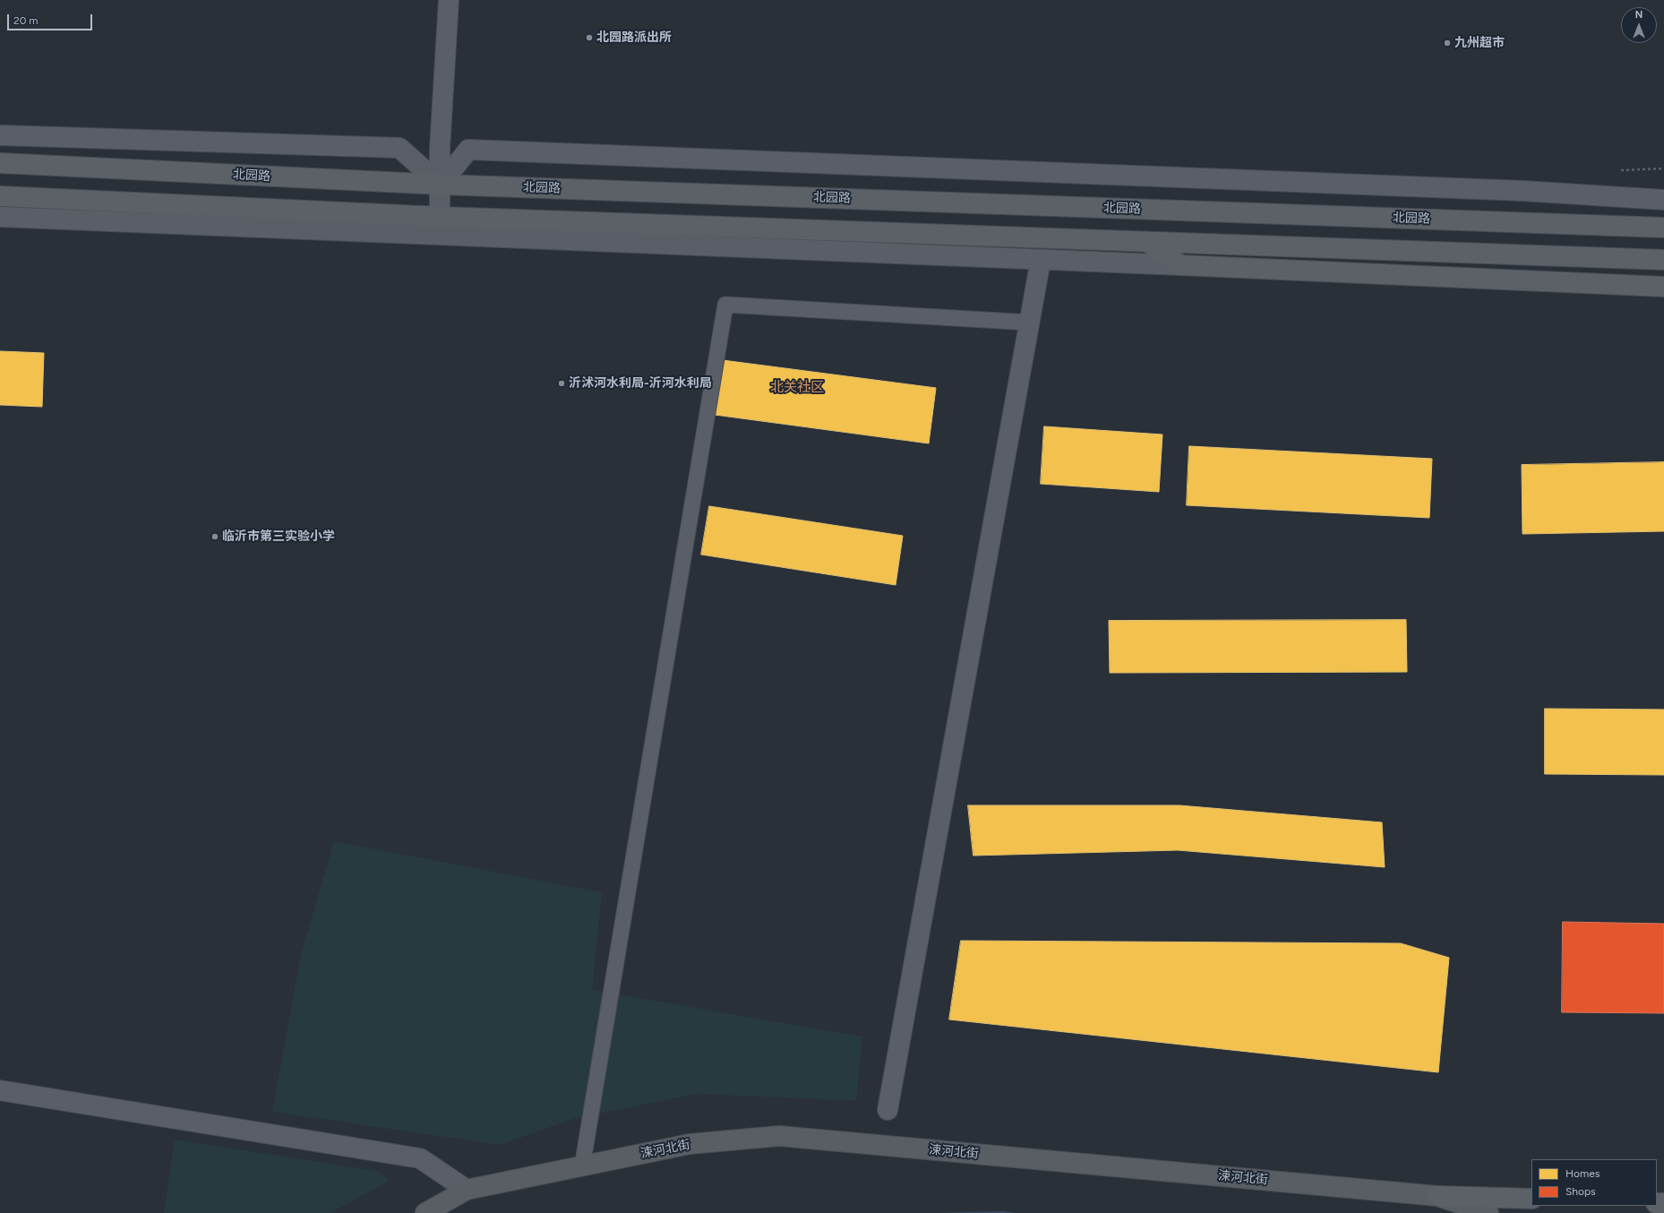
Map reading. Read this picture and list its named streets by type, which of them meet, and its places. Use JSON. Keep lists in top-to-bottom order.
{
  "streets": {
    "main road": ["北园路", "涑河北街"]
  },
  "districts": ["北关社区"],
  "places": [
    "北园路派出所",
    "九州超市",
    "沂沭河水利局-沂河水利局",
    "临沂市第三实验小学"
  ],
  "legend": ["Homes", "Shops"],
  "scale_bar": "20 m",
  "north": "top"
}
